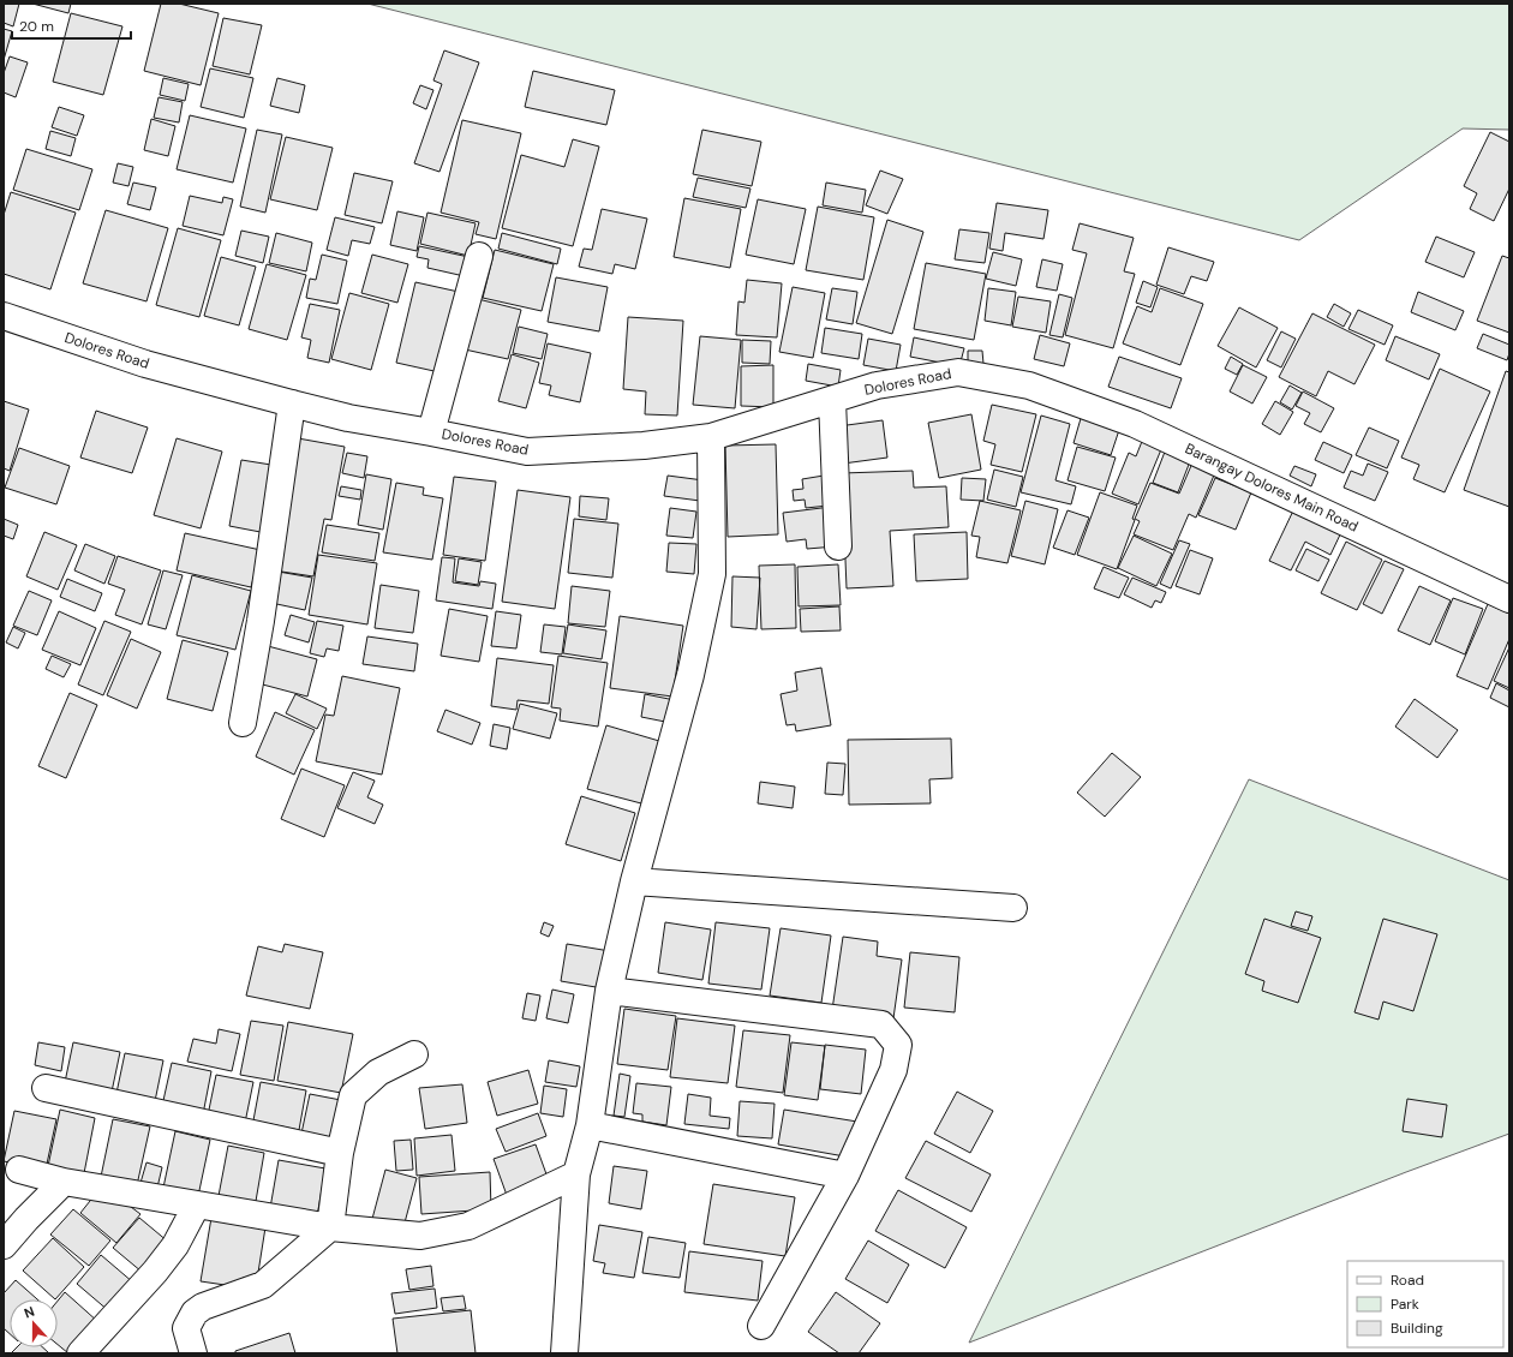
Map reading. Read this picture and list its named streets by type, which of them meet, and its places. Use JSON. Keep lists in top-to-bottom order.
{
  "streets": {
    "street": ["Dolores Road", "Barangay Dolores Main Road"]
  },
  "crossings": [
    ["Dolores Road", "Barangay Dolores Main Road"]
  ],
  "legend": ["Road", "Park", "Building"],
  "scale_bar": "20 m",
  "north": "top"
}
